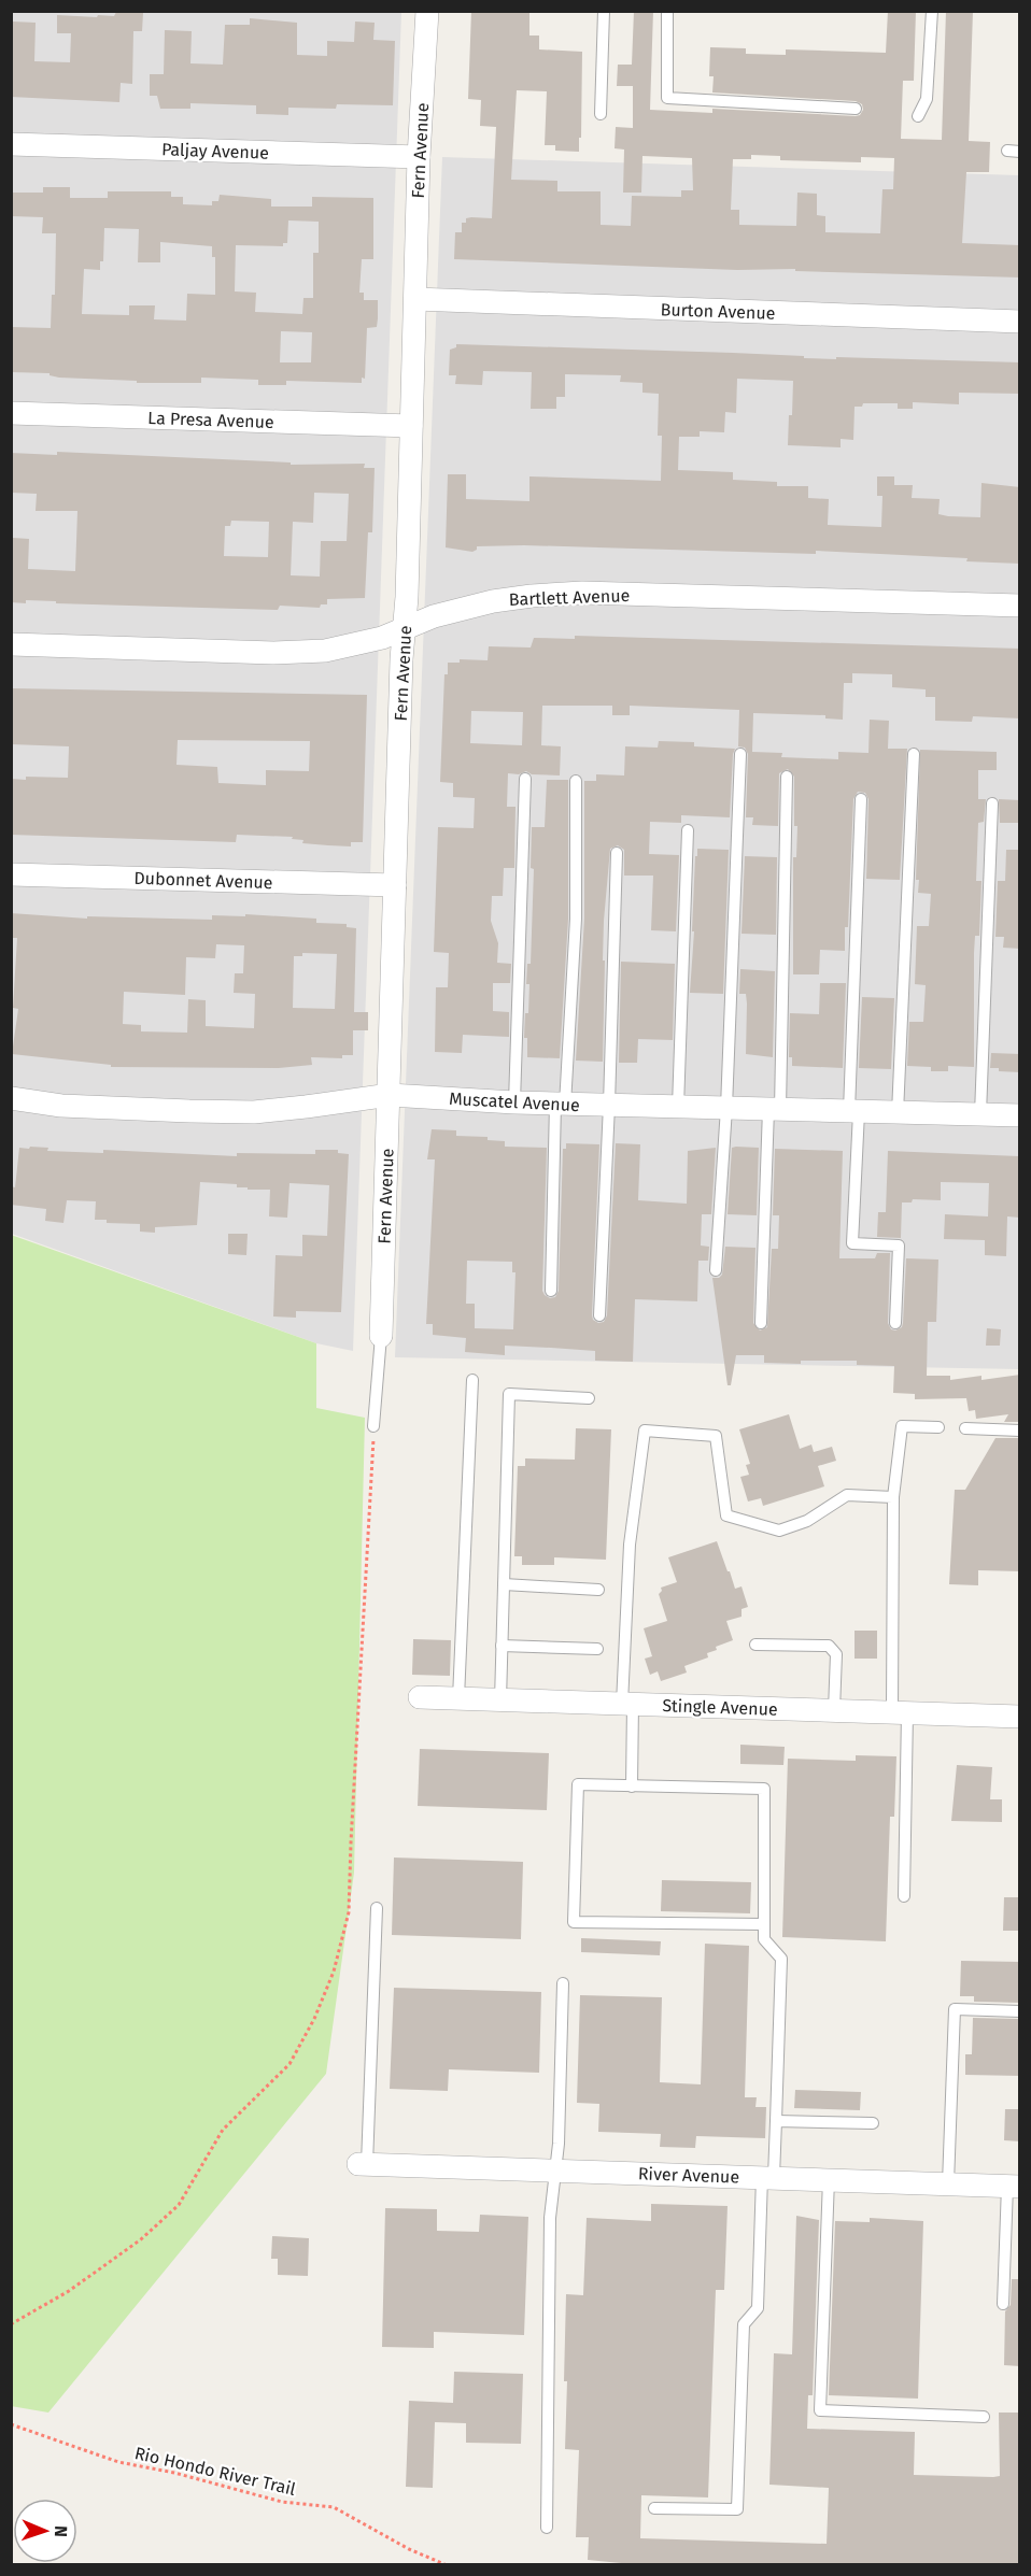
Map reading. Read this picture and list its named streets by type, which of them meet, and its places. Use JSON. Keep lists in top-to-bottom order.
{
  "streets": {
    "street": [
      "Paljay Avenue",
      "Fern Avenue",
      "Burton Avenue",
      "La Presa Avenue",
      "Bartlett Avenue",
      "Dubonnet Avenue",
      "Muscatel Avenue",
      "Stingle Avenue",
      "River Avenue"
    ],
    "path": ["Rio Hondo River Trail"]
  },
  "crossings": [
    ["Paljay Avenue", "Fern Avenue"],
    ["Fern Avenue", "Burton Avenue"],
    ["Fern Avenue", "La Presa Avenue"],
    ["Fern Avenue", "Bartlett Avenue"],
    ["Fern Avenue", "Dubonnet Avenue"],
    ["Fern Avenue", "Muscatel Avenue"]
  ],
  "north": "right"
}
